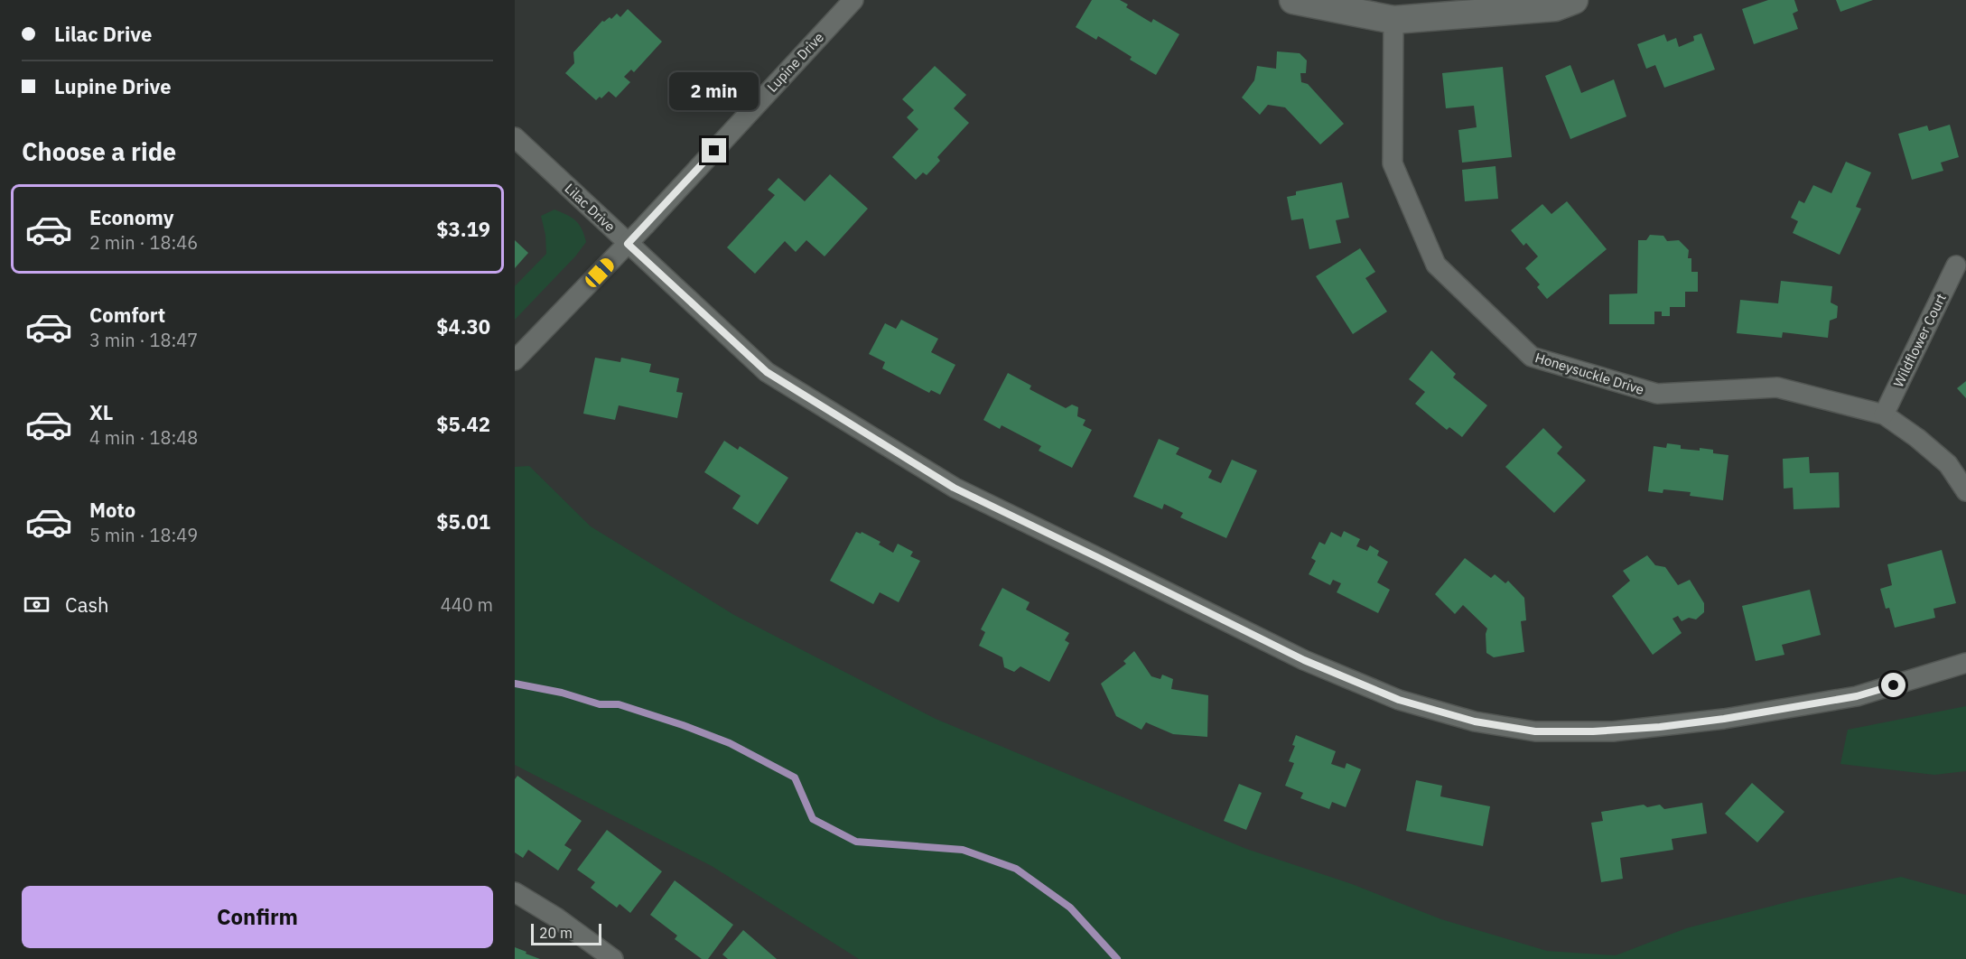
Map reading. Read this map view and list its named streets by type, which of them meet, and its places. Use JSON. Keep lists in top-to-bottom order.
{
  "streets": {
    "street": [
      "Lupine Drive",
      "Lilac Drive",
      "Wildflower Court",
      "Honeysuckle Drive"
    ]
  },
  "crossings": [
    ["Lupine Drive", "Lilac Drive"],
    ["Wildflower Court", "Honeysuckle Drive"]
  ],
  "scale_bar": "20 m",
  "page": {
    "banner": ["Lilac Drive", "Lupine Drive"],
    "bubble": "2 min",
    "heading": "Choose a ride",
    "list": [
      {
        "name": "Economy",
        "note": "2 min · 18:46",
        "value": "$3.19"
      },
      {
        "name": "Comfort",
        "note": "3 min · 18:47",
        "value": "$4.30"
      },
      {
        "name": "XL",
        "note": "4 min · 18:48",
        "value": "$5.42"
      },
      {
        "name": "Moto",
        "note": "5 min · 18:49",
        "value": "$5.01"
      }
    ],
    "pay": ["Cash", "440 m"],
    "buttons": "Confirm",
    "scale": "20 m"
  }
}
